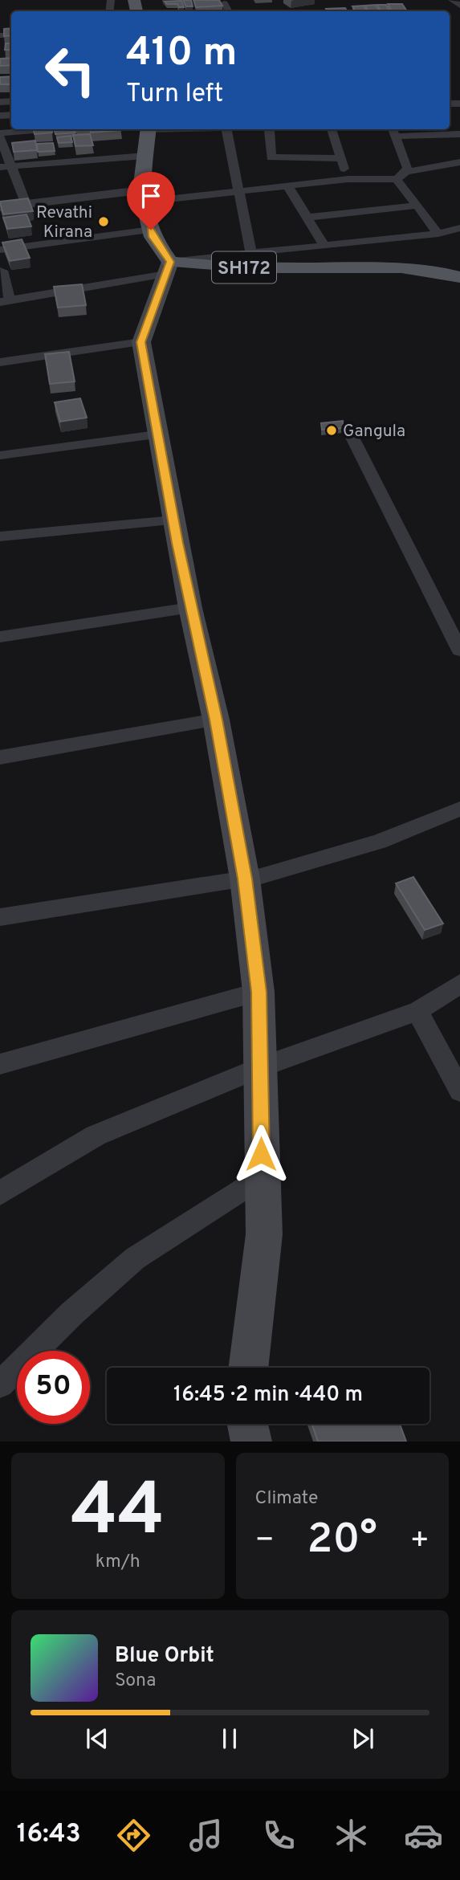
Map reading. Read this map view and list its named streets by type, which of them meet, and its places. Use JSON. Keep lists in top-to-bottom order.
{
  "streets": {
    "main road": ["SH172"]
  },
  "places": ["Revathi Kirana", "Gangula"],
  "page": {
    "turn": ["410 m", "Turn left"],
    "limit": "50",
    "trip": "16:45 · 2 min · 440 m",
    "tile": [
      ["44", "km/h"],
      "Climate"
    ],
    "heat": ["−", "20°", "+"],
    "song": ["Blue Orbit", "Sona"],
    "tabs": "16:43"
  }
}
